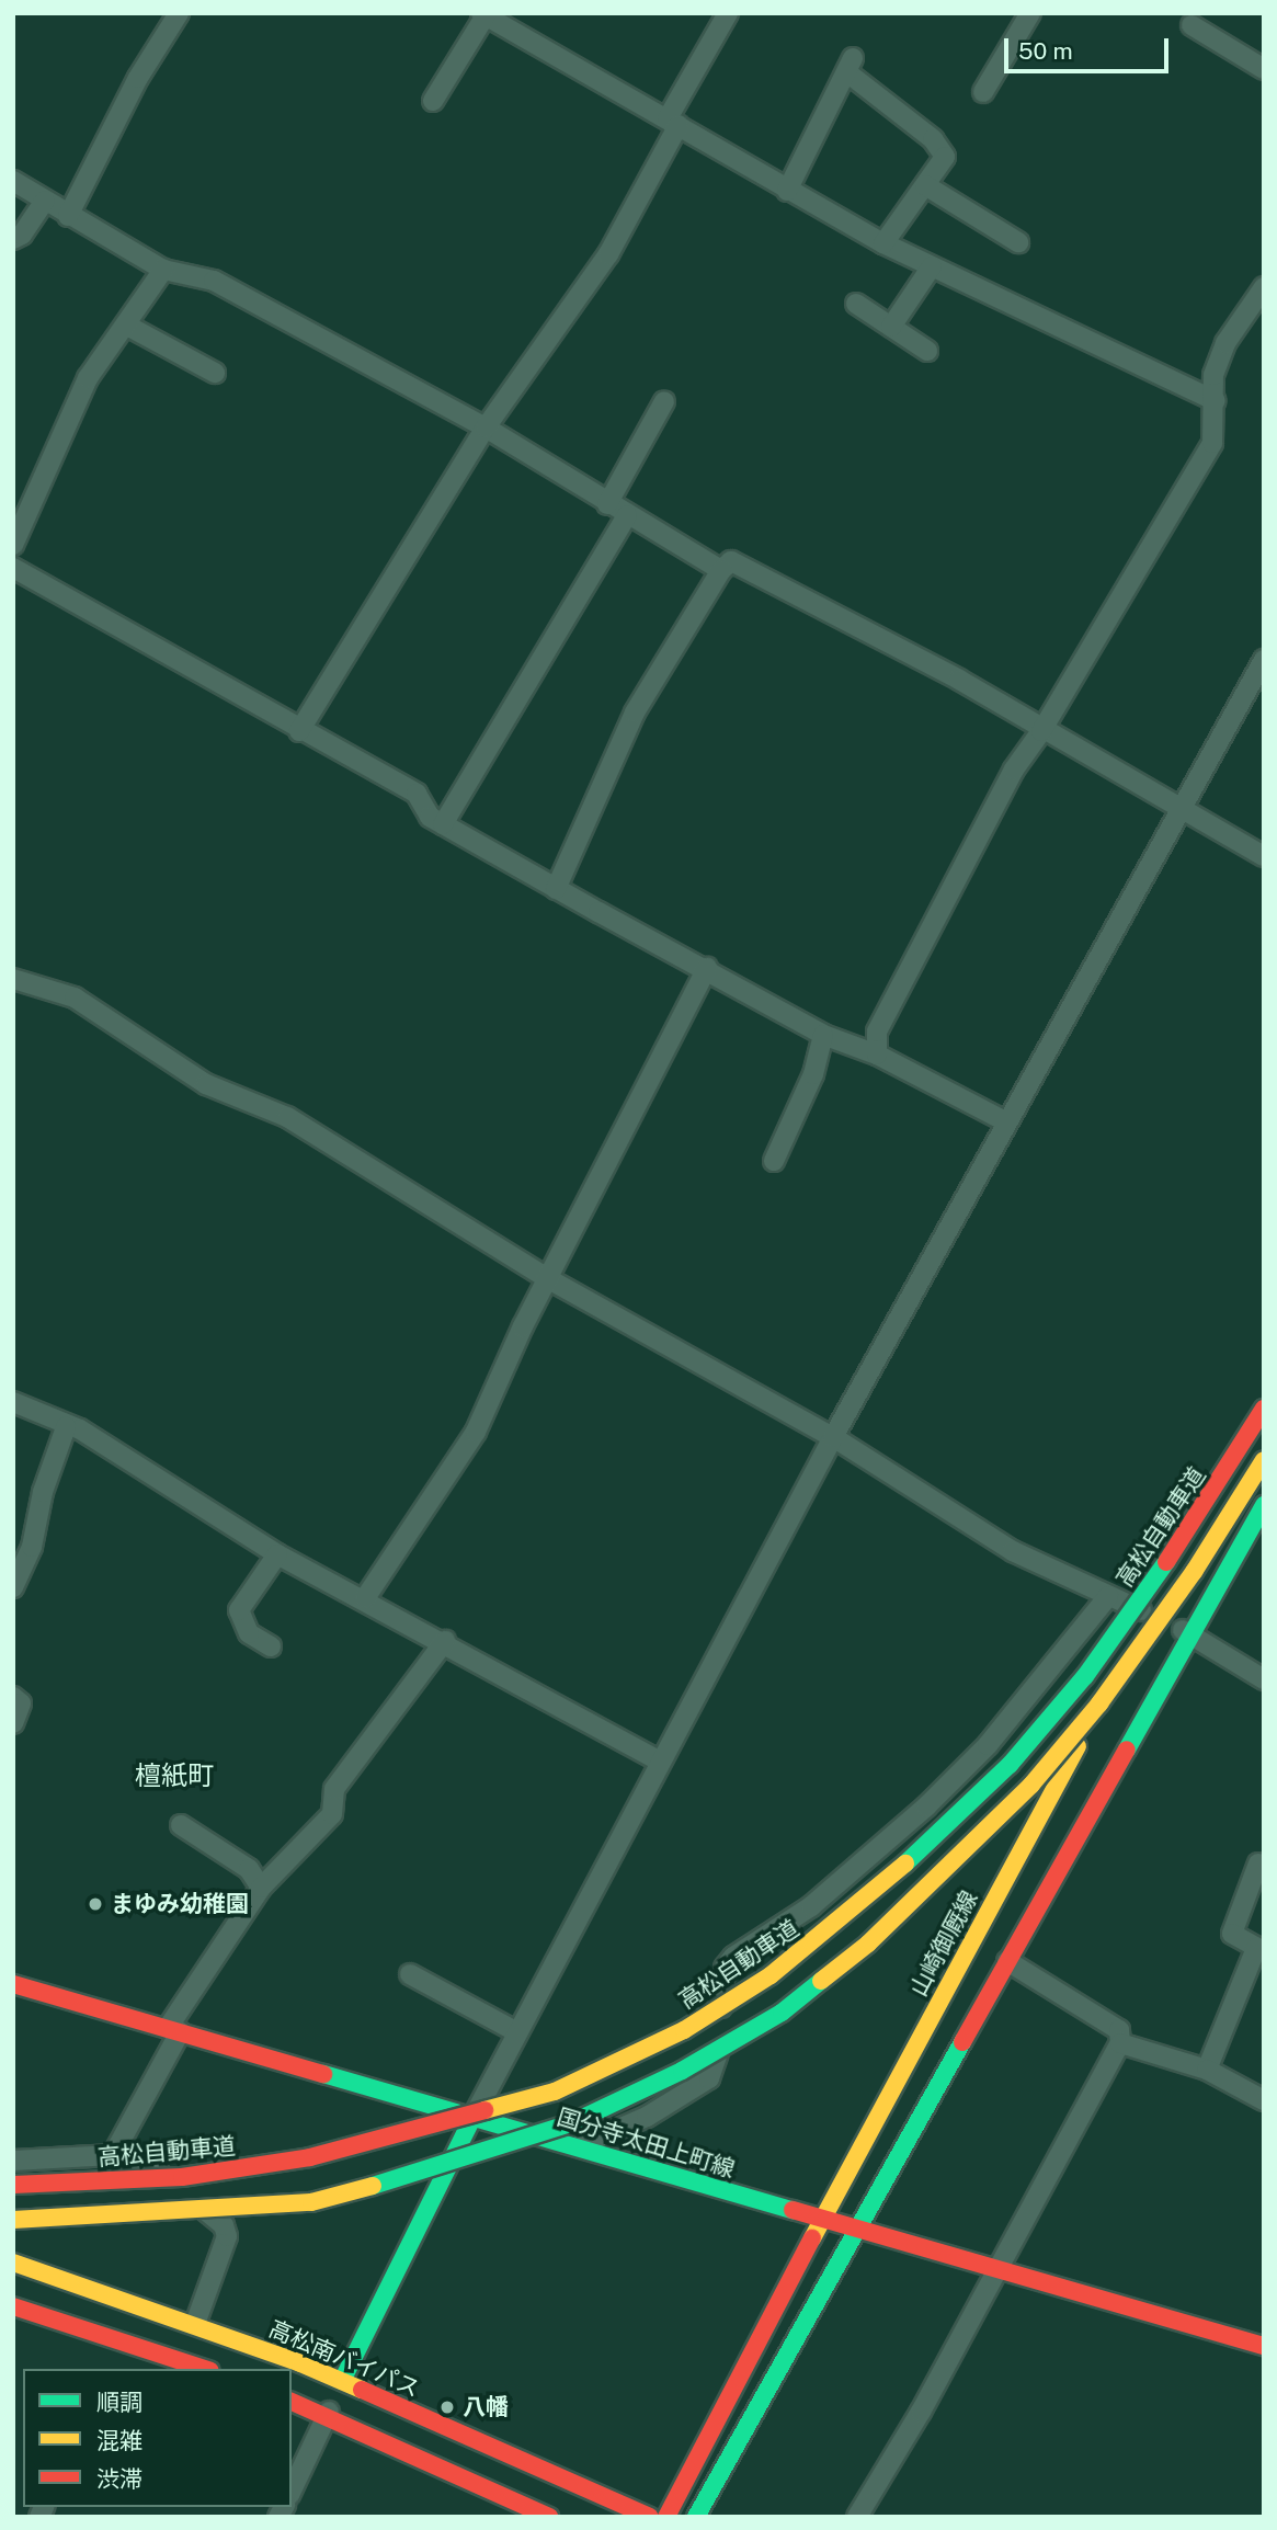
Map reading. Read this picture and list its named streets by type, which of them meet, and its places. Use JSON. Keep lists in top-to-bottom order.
{
  "streets": {
    "main road": [
      "高松自動車道",
      "山崎御厩線",
      "国分寺太田上町線",
      "高松南バイパス"
    ]
  },
  "crossings": [
    ["山崎御厩線", "国分寺太田上町線"]
  ],
  "districts": ["檀紙町"],
  "places": ["まゆみ幼稚園", "八幡"],
  "legend": ["順調", "混雑", "渋滞"],
  "scale_bar": "50 m"
}
